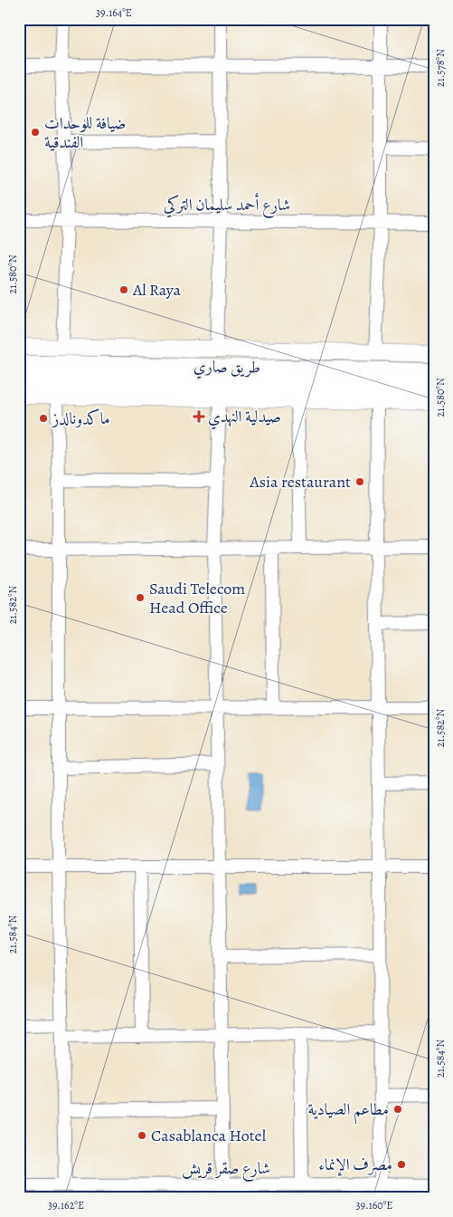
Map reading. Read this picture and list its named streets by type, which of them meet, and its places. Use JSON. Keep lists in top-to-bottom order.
{
  "streets": {
    "main road": ["طريق صاري"],
    "street": ["شارع أحمد سليمان التركي", "شارع صقر قريش"]
  },
  "places": {
    "other": [
      "ضيافة للوحدات الفندقية",
      "Al Raya",
      "ماكدونالدز",
      "Asia restaurant",
      "Saudi Telecom Head Office",
      "مطاعم الصيادية",
      "Casablanca Hotel",
      "مصرف الإنماء"
    ],
    "health": ["صيدلية النهدي"]
  },
  "coordinates": [
    "39.164°E",
    "21.578°N",
    "21.580°N",
    "21.582°N",
    "21.584°N",
    "39.162°E",
    "39.160°E"
  ]
}
